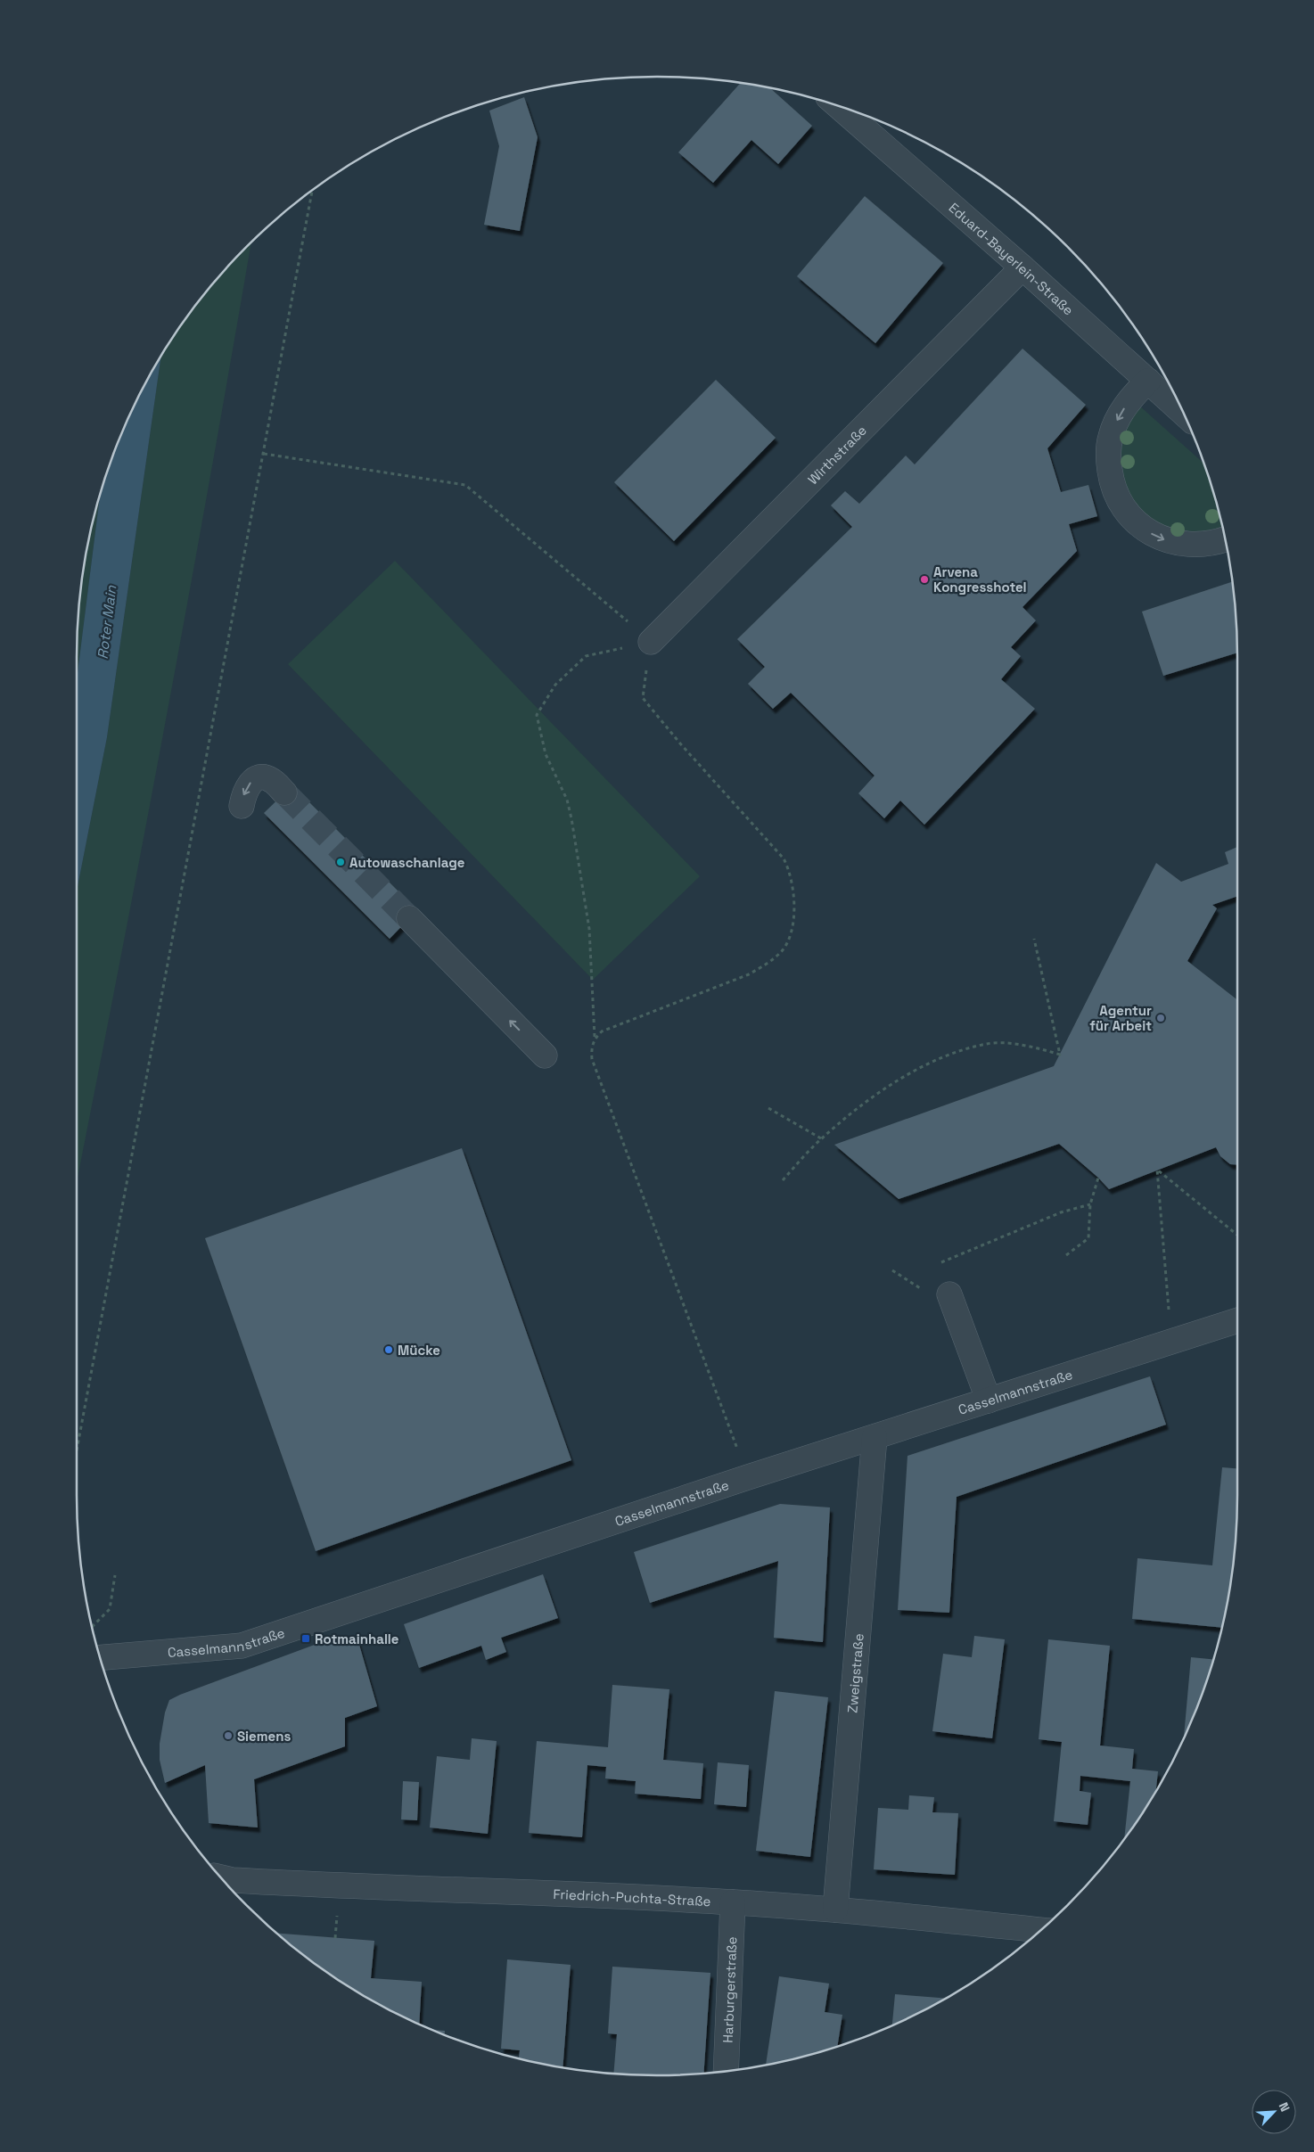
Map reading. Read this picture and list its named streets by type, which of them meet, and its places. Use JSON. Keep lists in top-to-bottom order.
{
  "streets": {
    "street": [
      "Eduard-Bayerlein-Straße",
      "Wirthstraße",
      "Casselmannstraße",
      "Zweigstraße",
      "Friedrich-Puchta-Straße",
      "Harburgerstraße"
    ]
  },
  "crossings": [
    ["Eduard-Bayerlein-Straße", "Wirthstraße"],
    ["Casselmannstraße", "Zweigstraße"],
    ["Zweigstraße", "Friedrich-Puchta-Straße"],
    ["Friedrich-Puchta-Straße", "Harburgerstraße"]
  ],
  "water": ["Roter Main"],
  "places": {
    "other": [
      "Arvena Kongresshotel",
      "Autowaschanlage",
      "Agentur für Arbeit",
      "Mücke",
      "Siemens"
    ],
    "transit": ["Rotmainhalle"]
  },
  "north": "top right"
}
